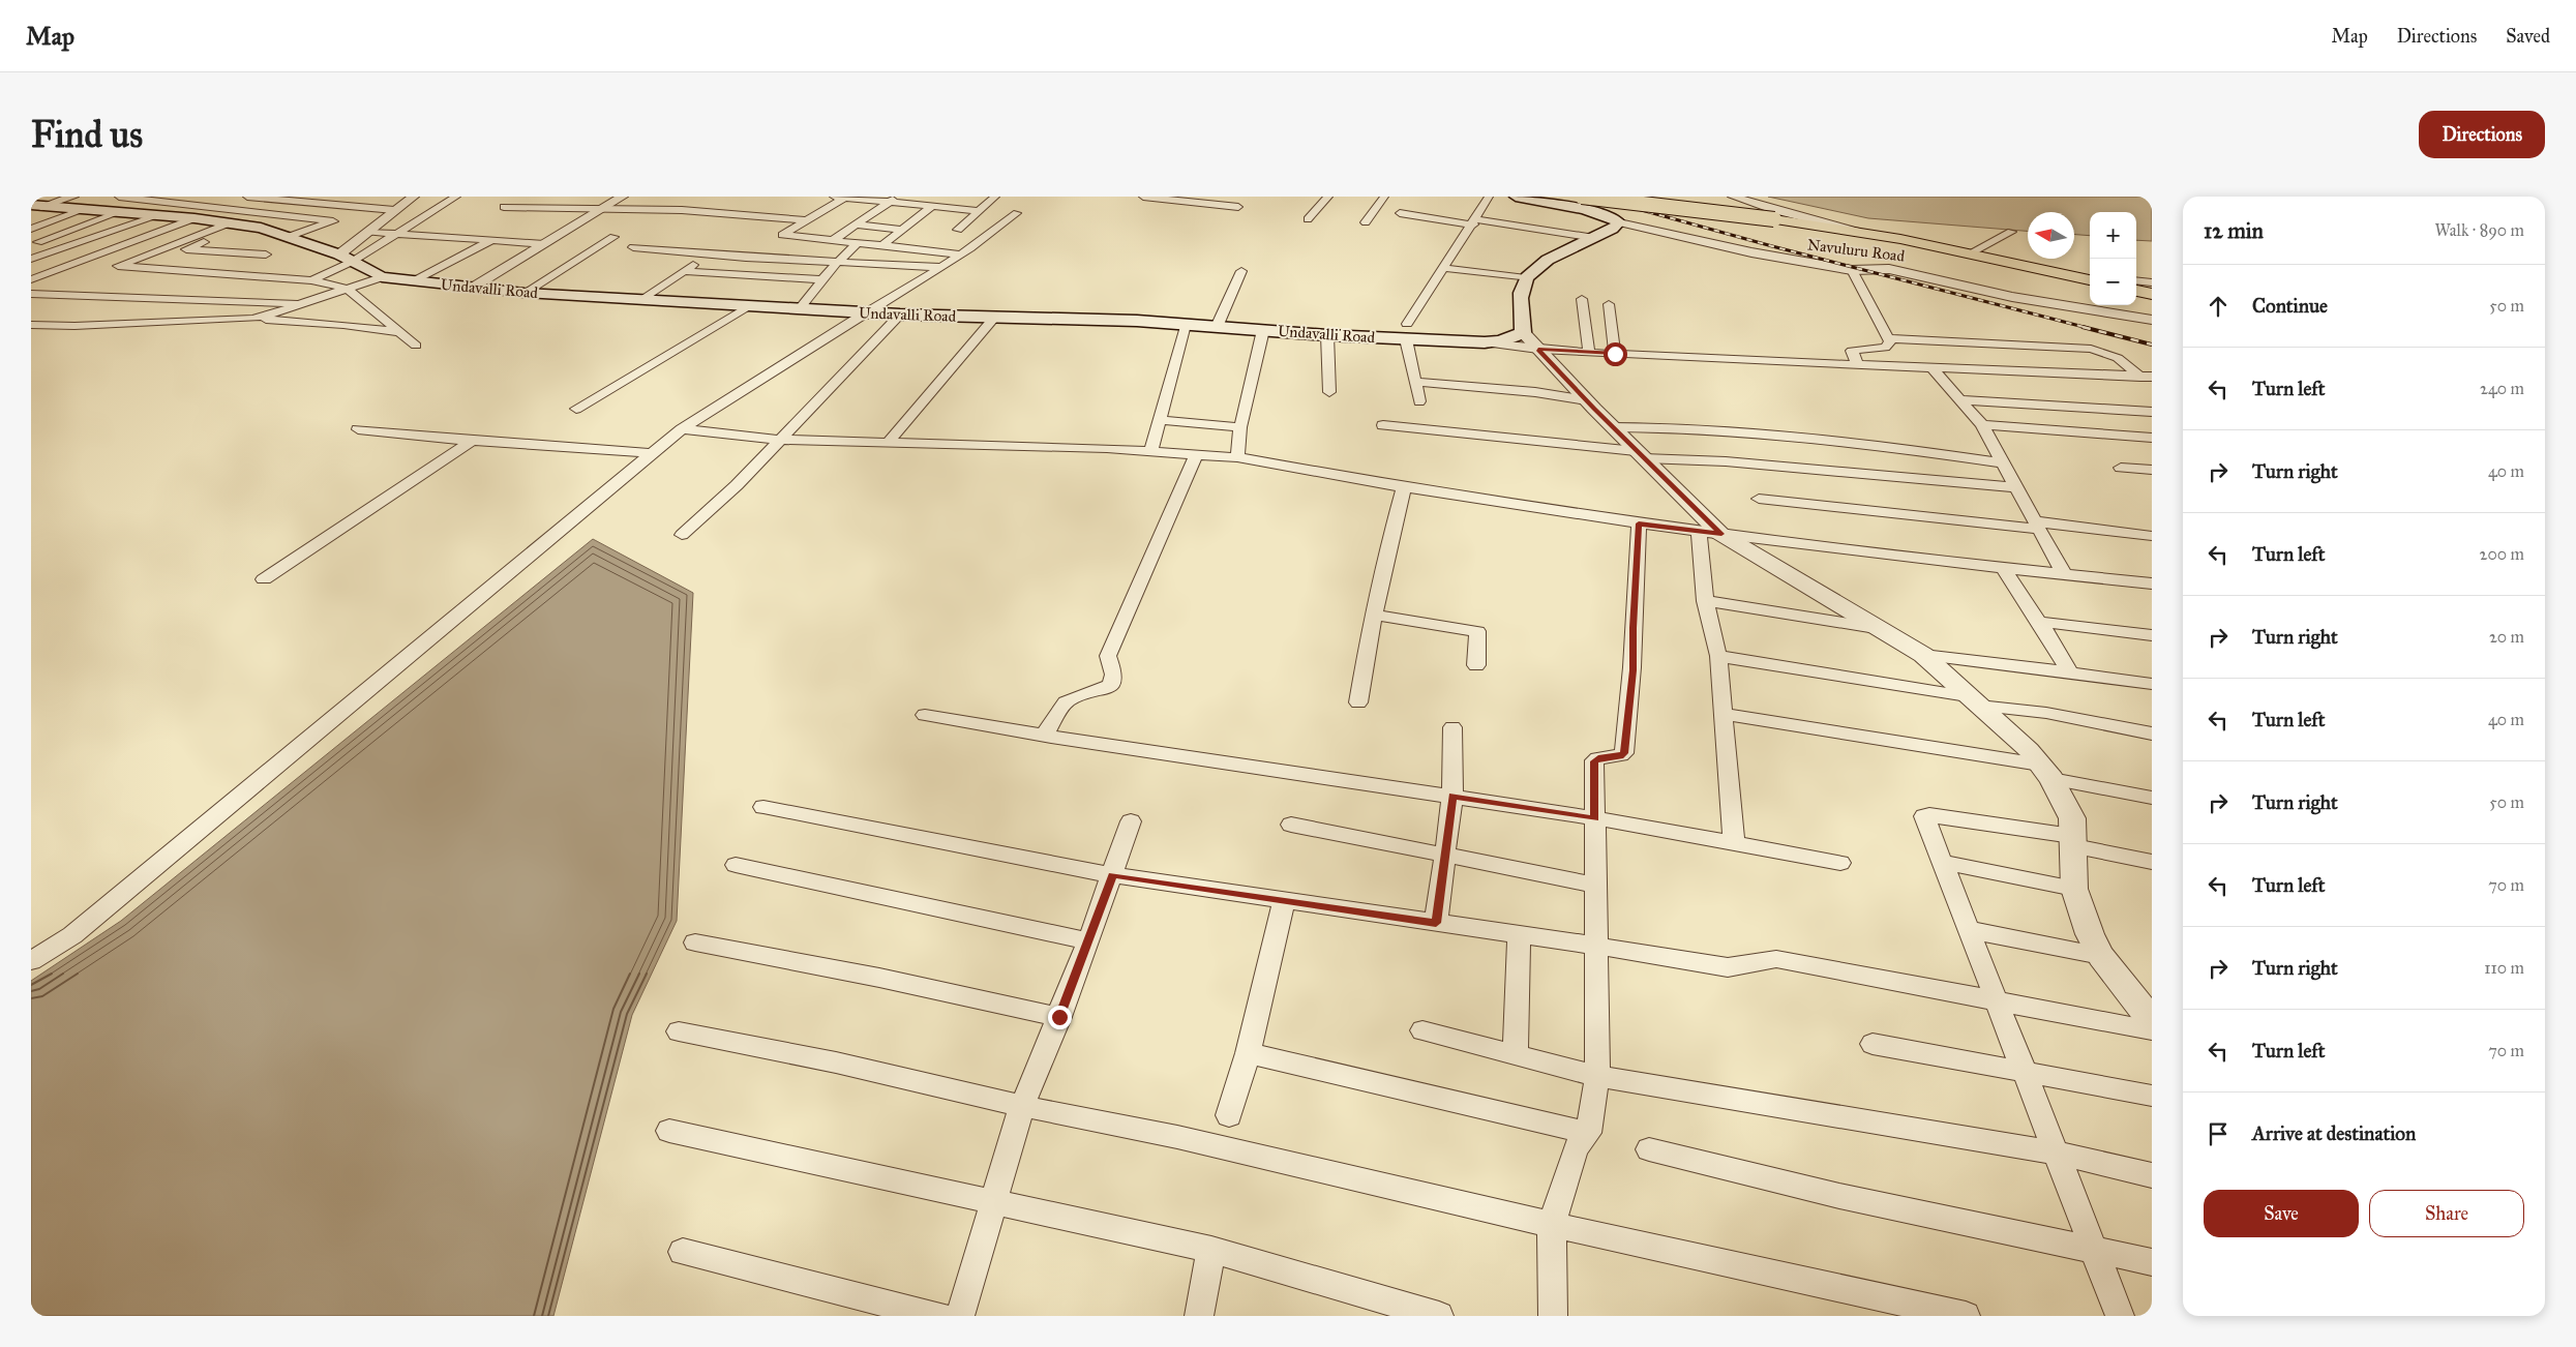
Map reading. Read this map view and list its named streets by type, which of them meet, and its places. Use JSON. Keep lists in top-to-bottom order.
{
  "streets": {
    "main road": ["Undavalli Road"],
    "street": ["Navuluru Road"]
  },
  "north": "left",
  "page": {
    "header": "Map",
    "nav": ["Map", "Directions", "Saved"],
    "buttons": [
      "Directions",
      ["Save", "Share"]
    ],
    "title": "Find us",
    "heading": ["12 min", "Walk · 890 m"],
    "map_buttons": ["+", "−"],
    "list": [
      ["Continue", "50 m"],
      ["Turn left", "240 m"],
      ["Turn right", "40 m"],
      ["Turn left", "200 m"],
      ["Turn right", "20 m"],
      ["Turn left", "40 m"],
      ["Turn right", "50 m"],
      ["Turn left", "70 m"],
      ["Turn right", "110 m"],
      ["Turn left", "70 m"],
      "Arrive at destination"
    ]
  }
}
